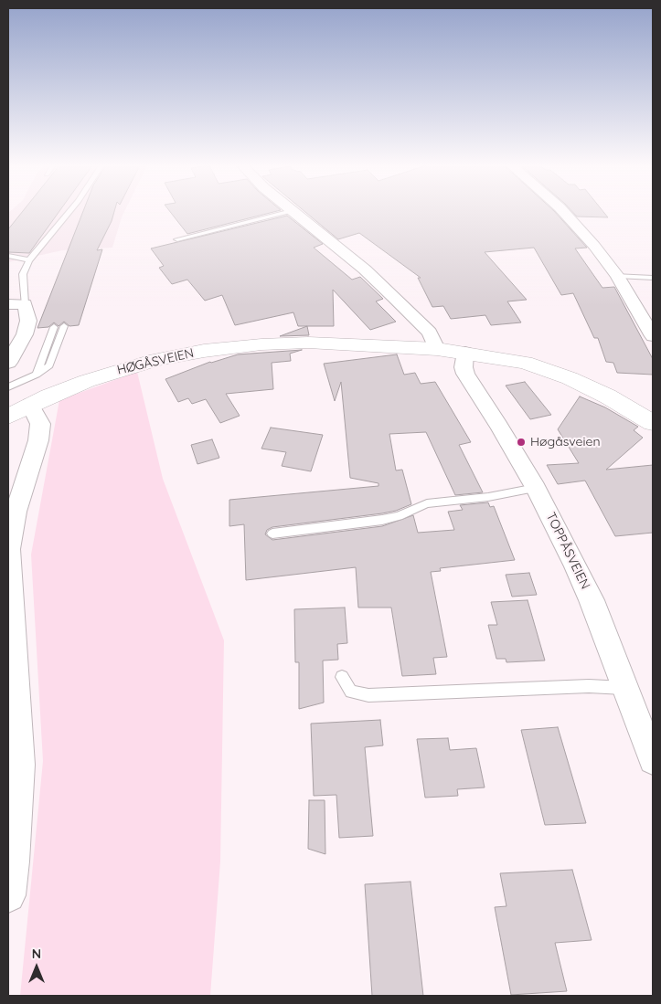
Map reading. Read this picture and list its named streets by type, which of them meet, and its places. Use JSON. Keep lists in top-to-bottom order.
{
  "streets": {
    "street": ["HØGÅSVEIEN", "TOPPÅSVEIEN"]
  },
  "crossings": [
    ["HØGÅSVEIEN", "TOPPÅSVEIEN"]
  ],
  "places": ["Høgåsveien"],
  "north": "top"
}
